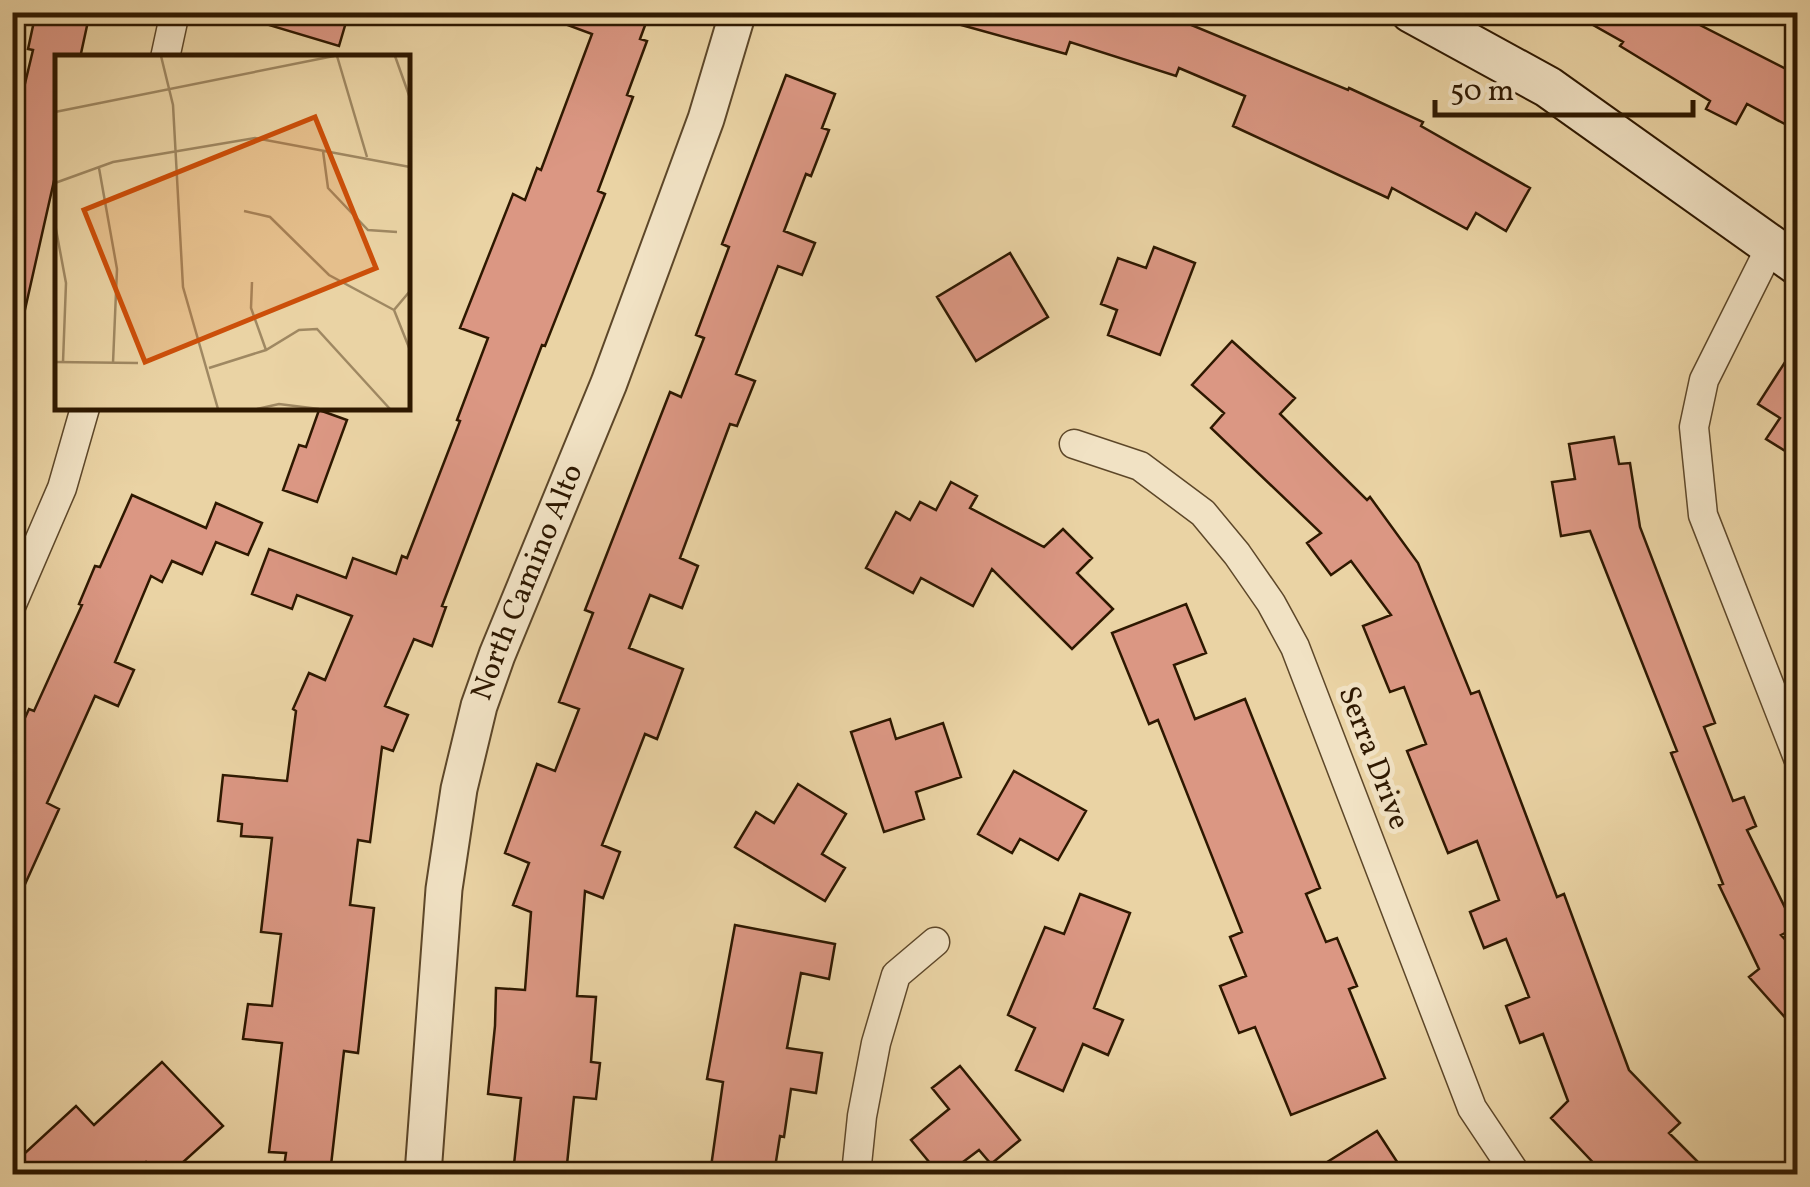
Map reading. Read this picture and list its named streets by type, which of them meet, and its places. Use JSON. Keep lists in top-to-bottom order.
{
  "streets": {
    "street": ["North Camino Alto", "Serra Drive"]
  },
  "scale_bar": "50 m"
}
